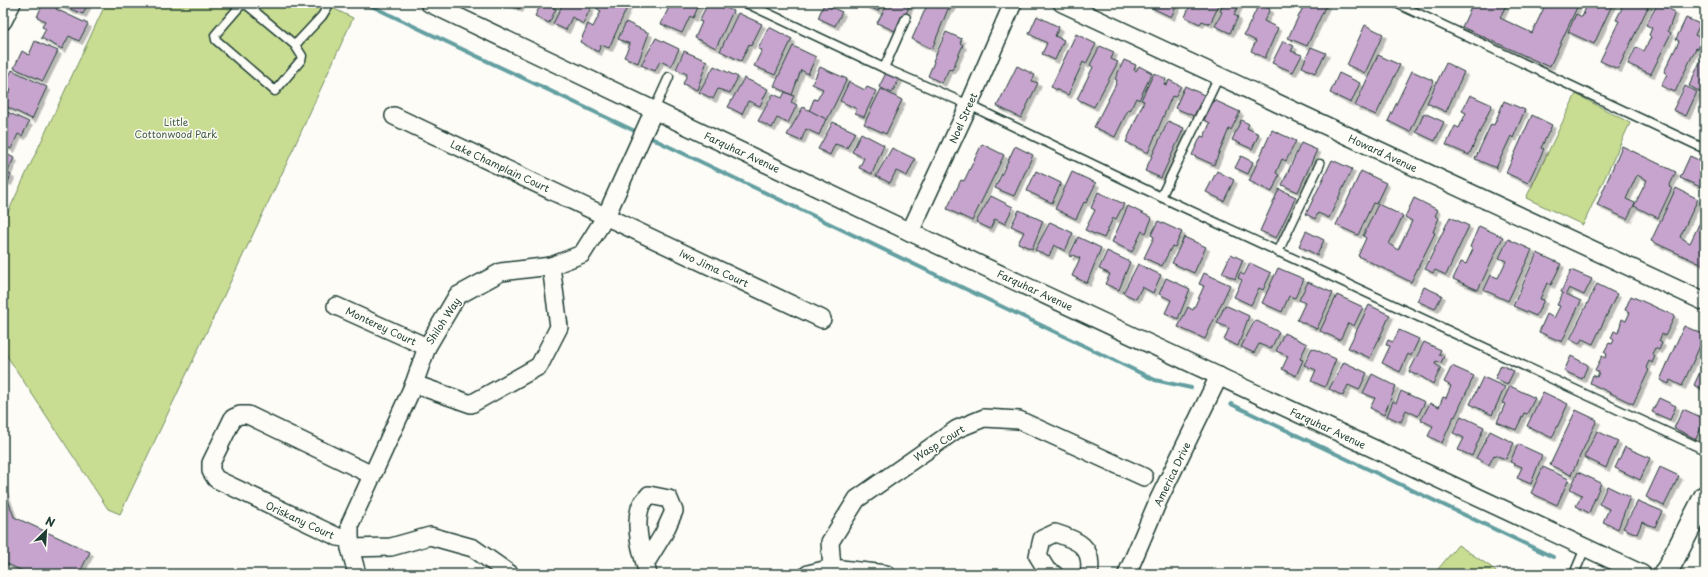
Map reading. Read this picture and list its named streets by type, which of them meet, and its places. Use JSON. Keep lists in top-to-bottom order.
{
  "streets": {
    "street": [
      "Noel Street",
      "Farquhar Avenue",
      "Howard Avenue",
      "Lake Champlain Court",
      "Iwo Jima Court",
      "Shiloh Way",
      "Monterey Court",
      "Wasp Court",
      "America Drive",
      "Oriskany Court"
    ]
  },
  "crossings": [
    ["Noel Street", "Farquhar Avenue"],
    ["Farquhar Avenue", "Shiloh Way"],
    ["Farquhar Avenue", "America Drive"],
    ["Lake Champlain Court", "Iwo Jima Court"],
    ["Lake Champlain Court", "Shiloh Way"],
    ["Iwo Jima Court", "Shiloh Way"],
    ["Shiloh Way", "Monterey Court"],
    ["Shiloh Way", "Oriskany Court"]
  ],
  "parks": ["Little Cottonwood Park"],
  "north": "top right"
}
